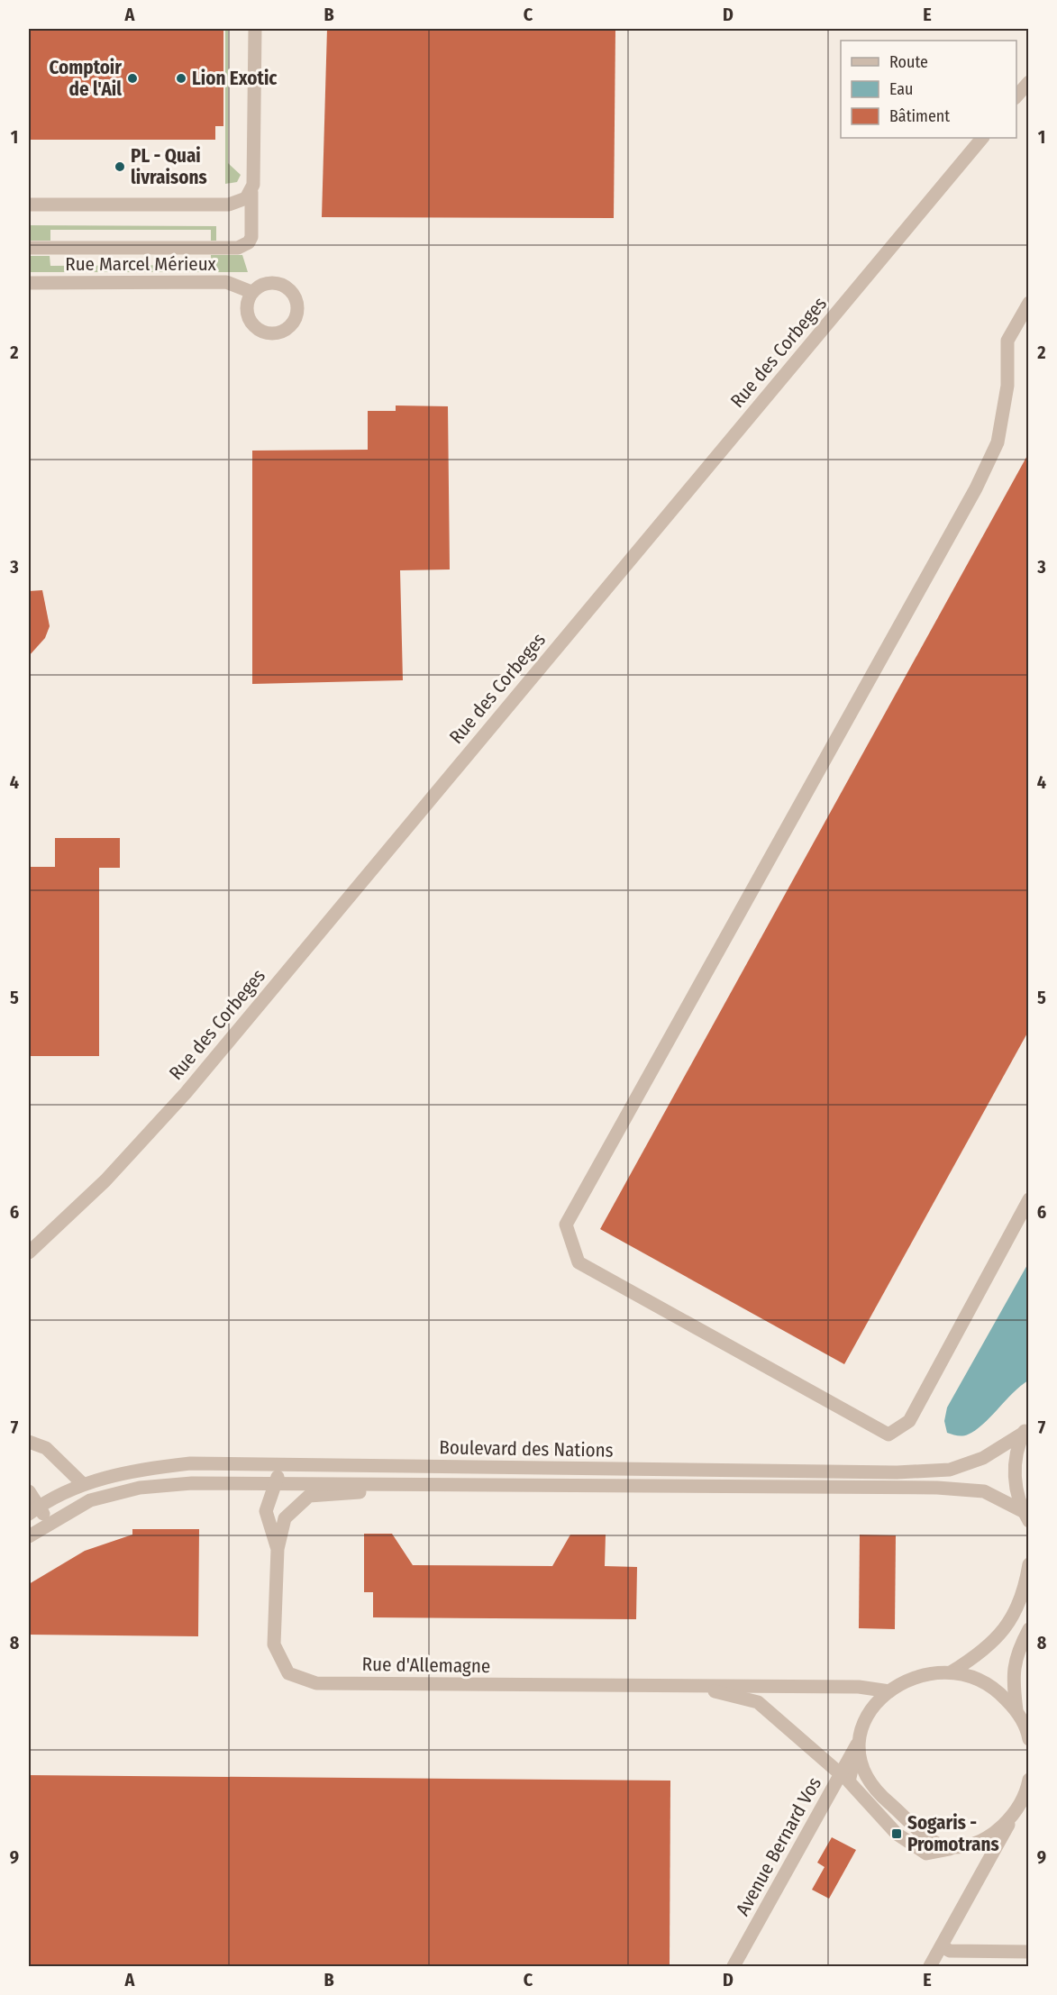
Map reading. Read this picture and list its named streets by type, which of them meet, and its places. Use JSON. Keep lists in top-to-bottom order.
{
  "streets": {
    "street": [
      "Rue Marcel Mérieux",
      "Rue des Corbeges",
      "Boulevard des Nations",
      "Rue d'Allemagne",
      "Avenue Bernard Vos"
    ]
  },
  "crossings": [
    ["Boulevard des Nations", "Rue d'Allemagne"],
    ["Rue d'Allemagne", "Avenue Bernard Vos"]
  ],
  "places": {
    "other": ["Comptoir de l'Ail", "Lion Exotic", "PL - Quai livraisons"],
    "transit": ["Sogaris - Promotrans"]
  },
  "legend": ["Route", "Eau", "Bâtiment"],
  "grid": {
    "columns": [
      "A",
      "B",
      "C",
      "D",
      "E"
    ],
    "rows": [
      "1",
      "2",
      "3",
      "4",
      "5",
      "6",
      "7",
      "8",
      "9"
    ]
  }
}
